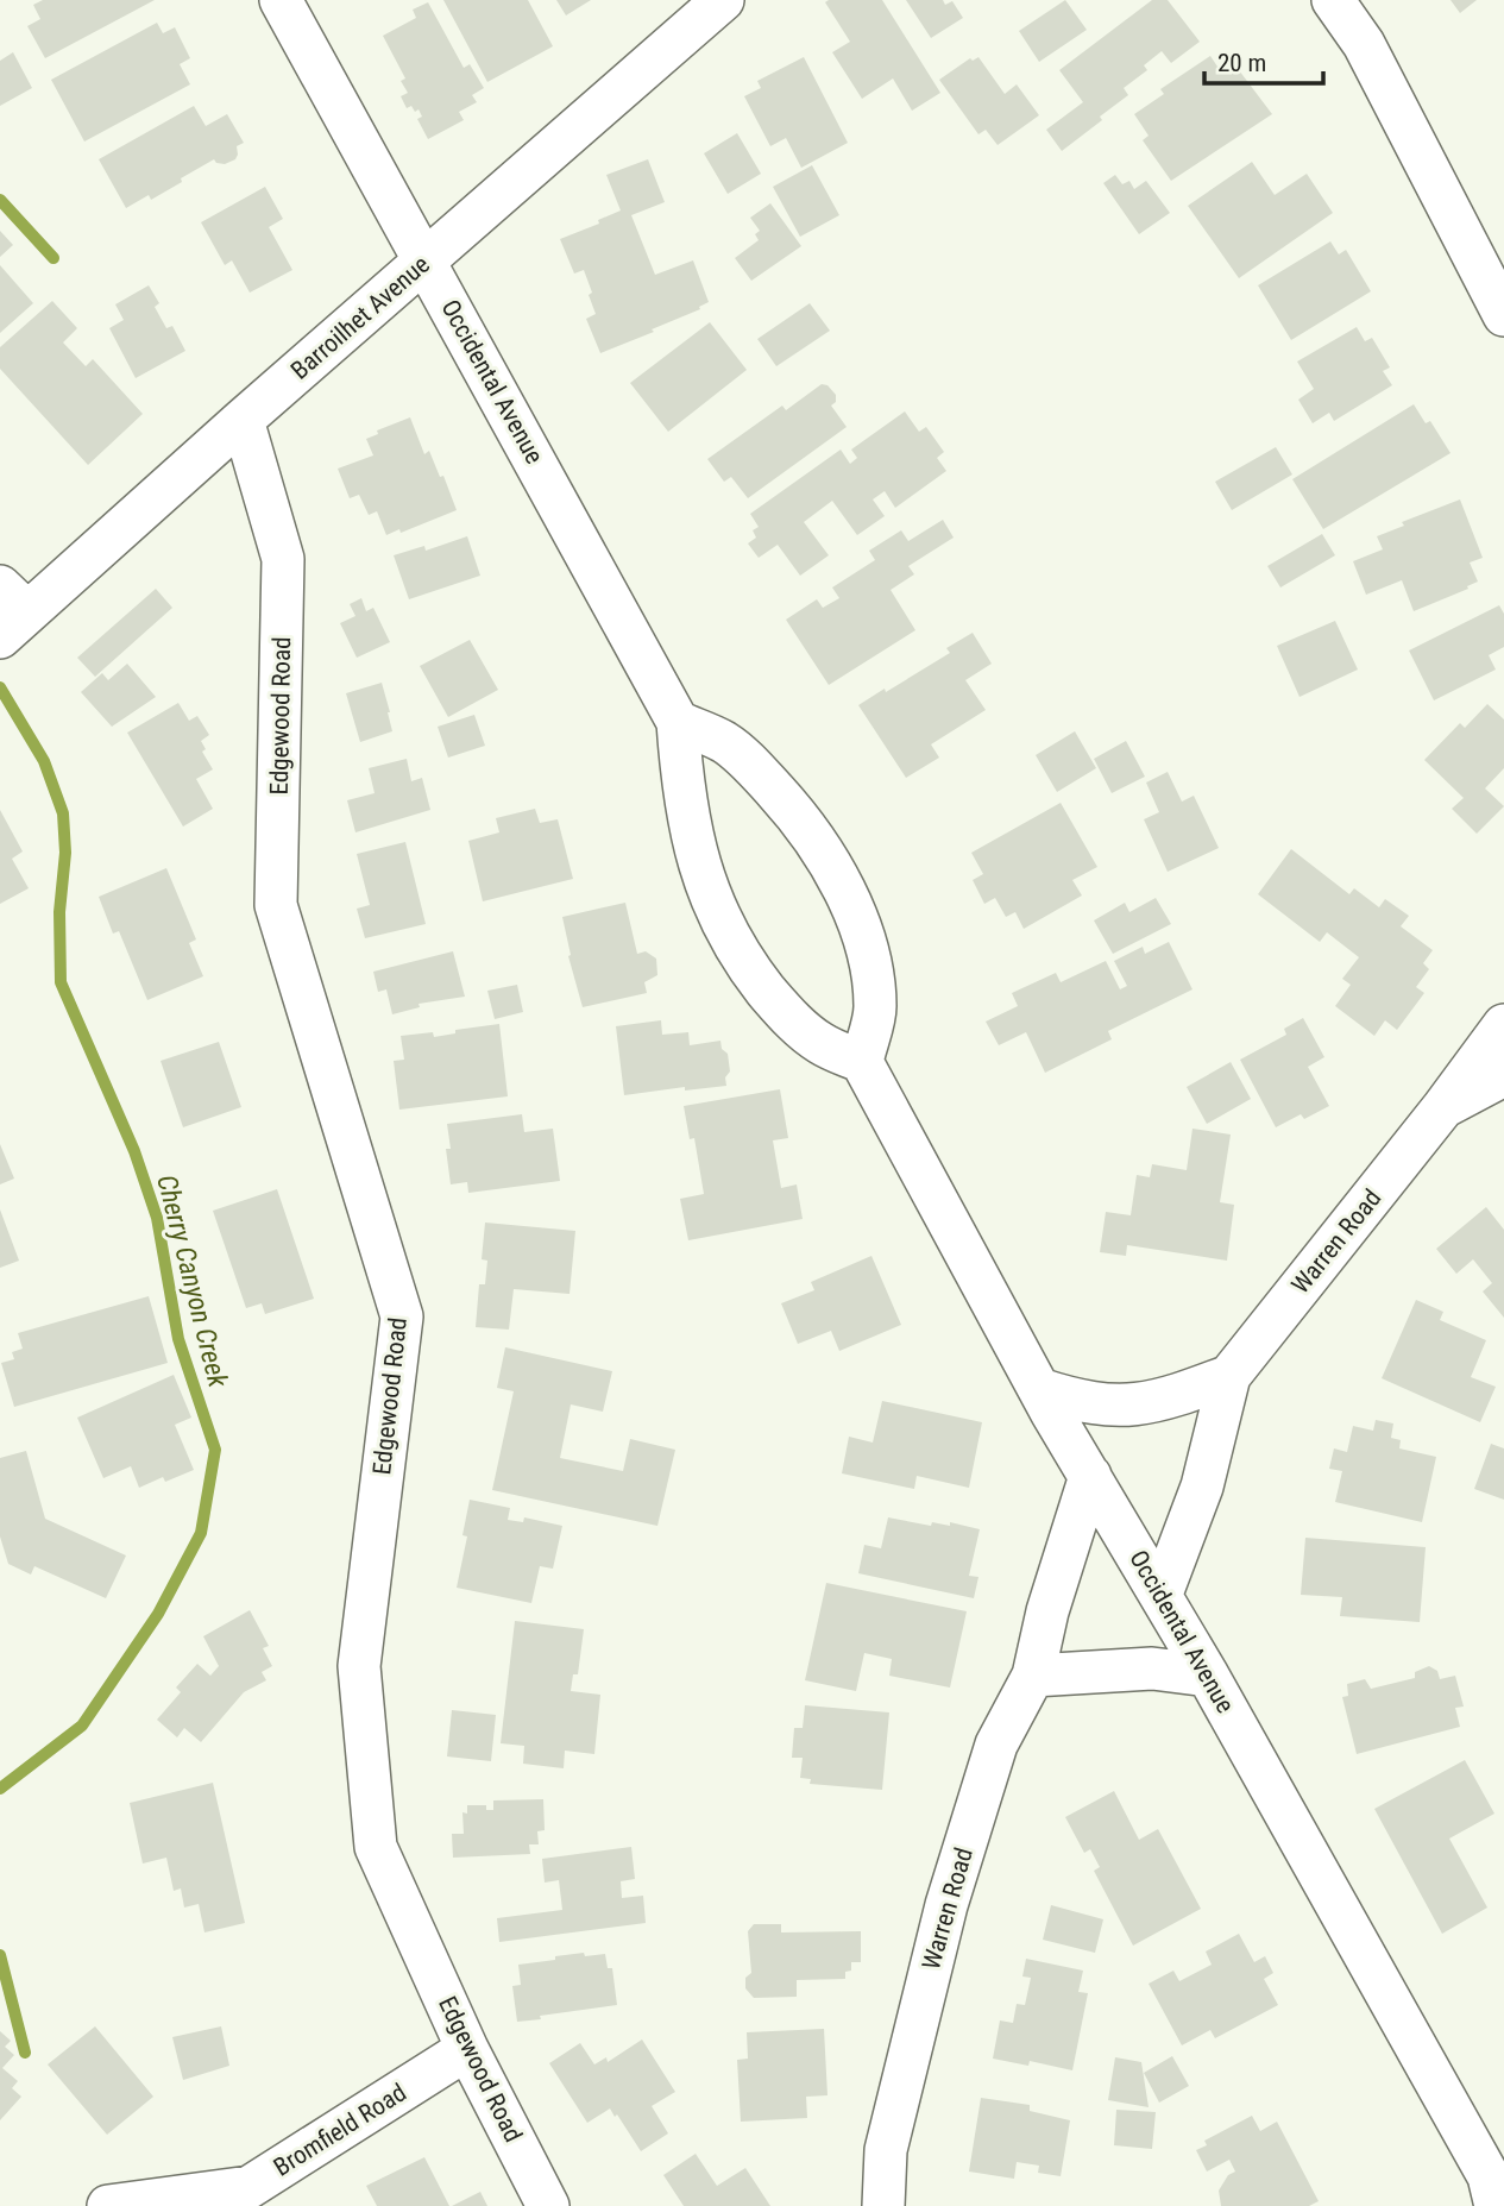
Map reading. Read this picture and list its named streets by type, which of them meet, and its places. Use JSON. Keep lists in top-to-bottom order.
{
  "streets": {
    "street": [
      "Barroilhet Avenue",
      "Occidental Avenue",
      "Edgewood Road",
      "Warren Road",
      "Bromfield Road"
    ]
  },
  "crossings": [
    ["Barroilhet Avenue", "Occidental Avenue"],
    ["Barroilhet Avenue", "Edgewood Road"],
    ["Occidental Avenue", "Warren Road"],
    ["Edgewood Road", "Bromfield Road"]
  ],
  "water": ["Cherry Canyon Creek"],
  "scale_bar": "20 m"
}
